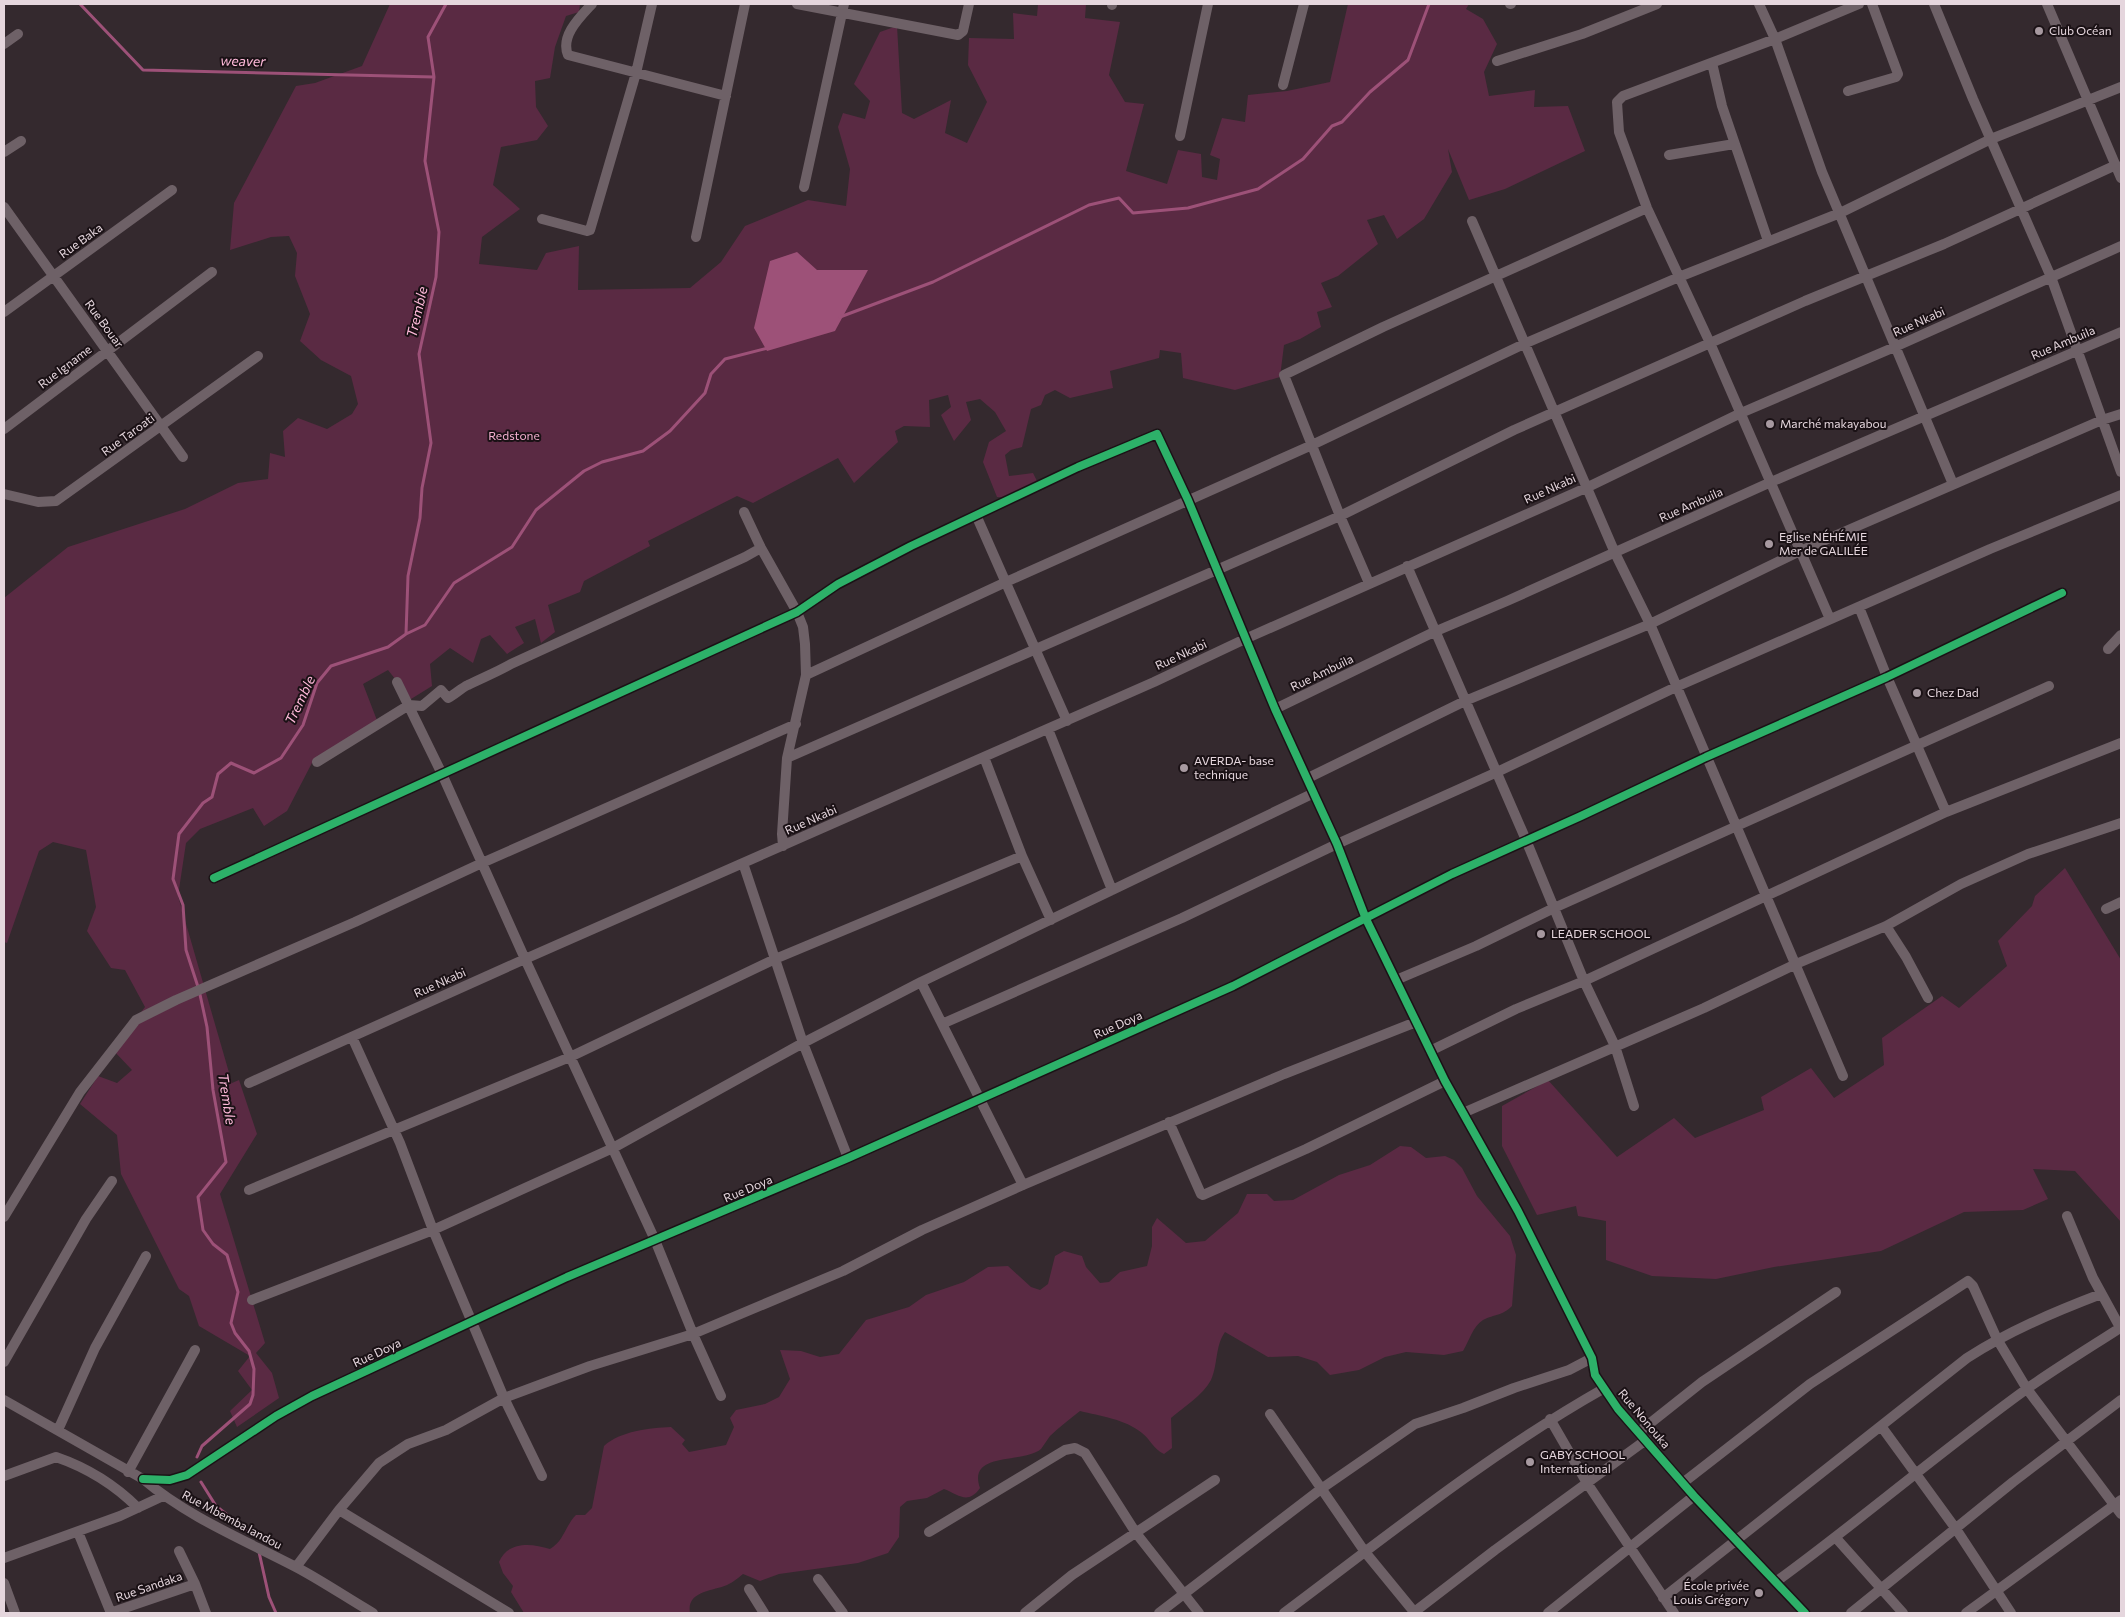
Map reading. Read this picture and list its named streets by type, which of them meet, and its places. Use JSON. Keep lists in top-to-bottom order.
{
  "streets": {
    "street": [
      "Rue Baka",
      "Rue Nkabi",
      "Rue Bouar",
      "Rue Ambuila",
      "Rue Igname",
      "Rue Taroati",
      "Rue Doya",
      "Rue Nonouka",
      "Rue Mbemba landou",
      "Rue Sandaka"
    ]
  },
  "crossings": [
    ["Rue Baka", "Rue Bouar"],
    ["Rue Nkabi", "Rue Nonouka"],
    ["Rue Bouar", "Rue Igname"],
    ["Rue Bouar", "Rue Taroati"],
    ["Rue Ambuila", "Rue Nonouka"],
    ["Rue Doya", "Rue Nonouka"],
    ["Rue Doya", "Rue Mbemba landou"]
  ],
  "water": ["weaver", "Tremble"],
  "parks": ["Redstone"],
  "places": [
    "Club Océan",
    "Marché makayabou",
    "Eglise NÉHÉMIE Mer de GALILÉE",
    "Chez Dad",
    "AVERDA- base technique",
    "LEADER SCHOOL",
    "GABY SCHOOL International",
    "École privée Louis Grégory"
  ]
}
